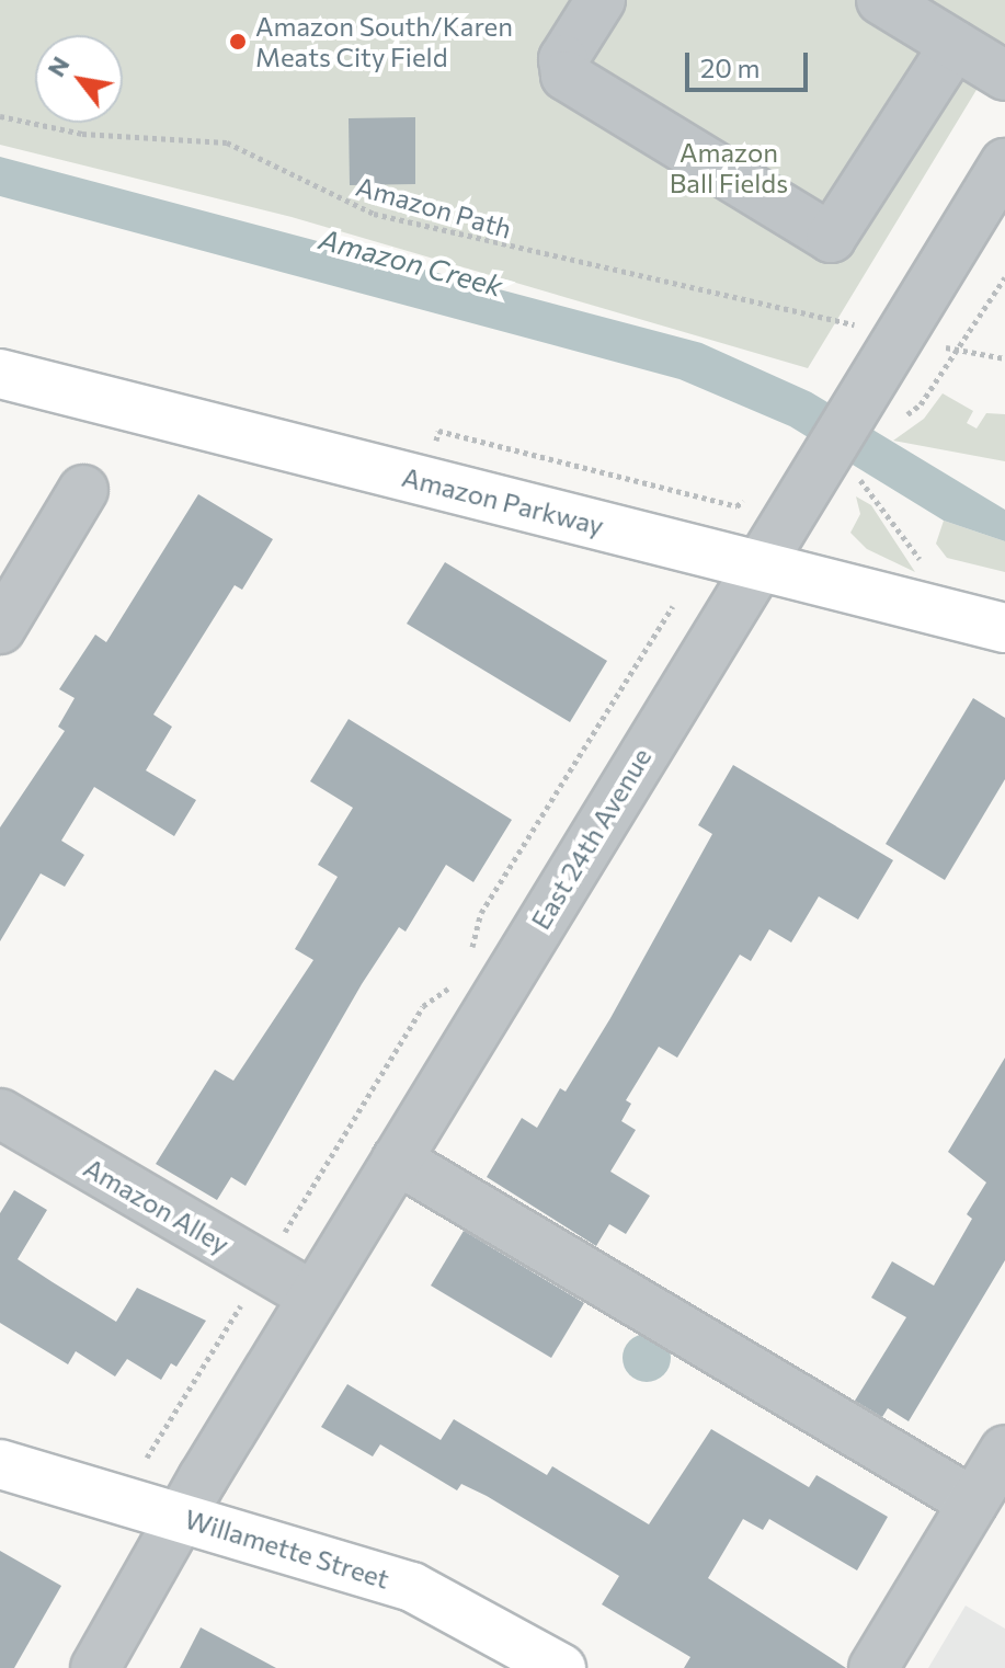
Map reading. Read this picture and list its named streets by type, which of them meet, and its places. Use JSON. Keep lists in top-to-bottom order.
{
  "streets": {
    "main road": ["Amazon Parkway", "Willamette Street"],
    "street": ["East 24th Avenue", "Amazon Alley"],
    "path": ["Amazon Path"]
  },
  "crossings": [
    ["Amazon Parkway", "East 24th Avenue"],
    ["East 24th Avenue", "Amazon Alley"],
    ["East 24th Avenue", "Willamette Street"]
  ],
  "water": ["Amazon Creek"],
  "parks": ["Amazon Ball Fields"],
  "places": ["Amazon South/Karen Meats City Field"],
  "scale_bar": "20 m",
  "north": "top left"
}
